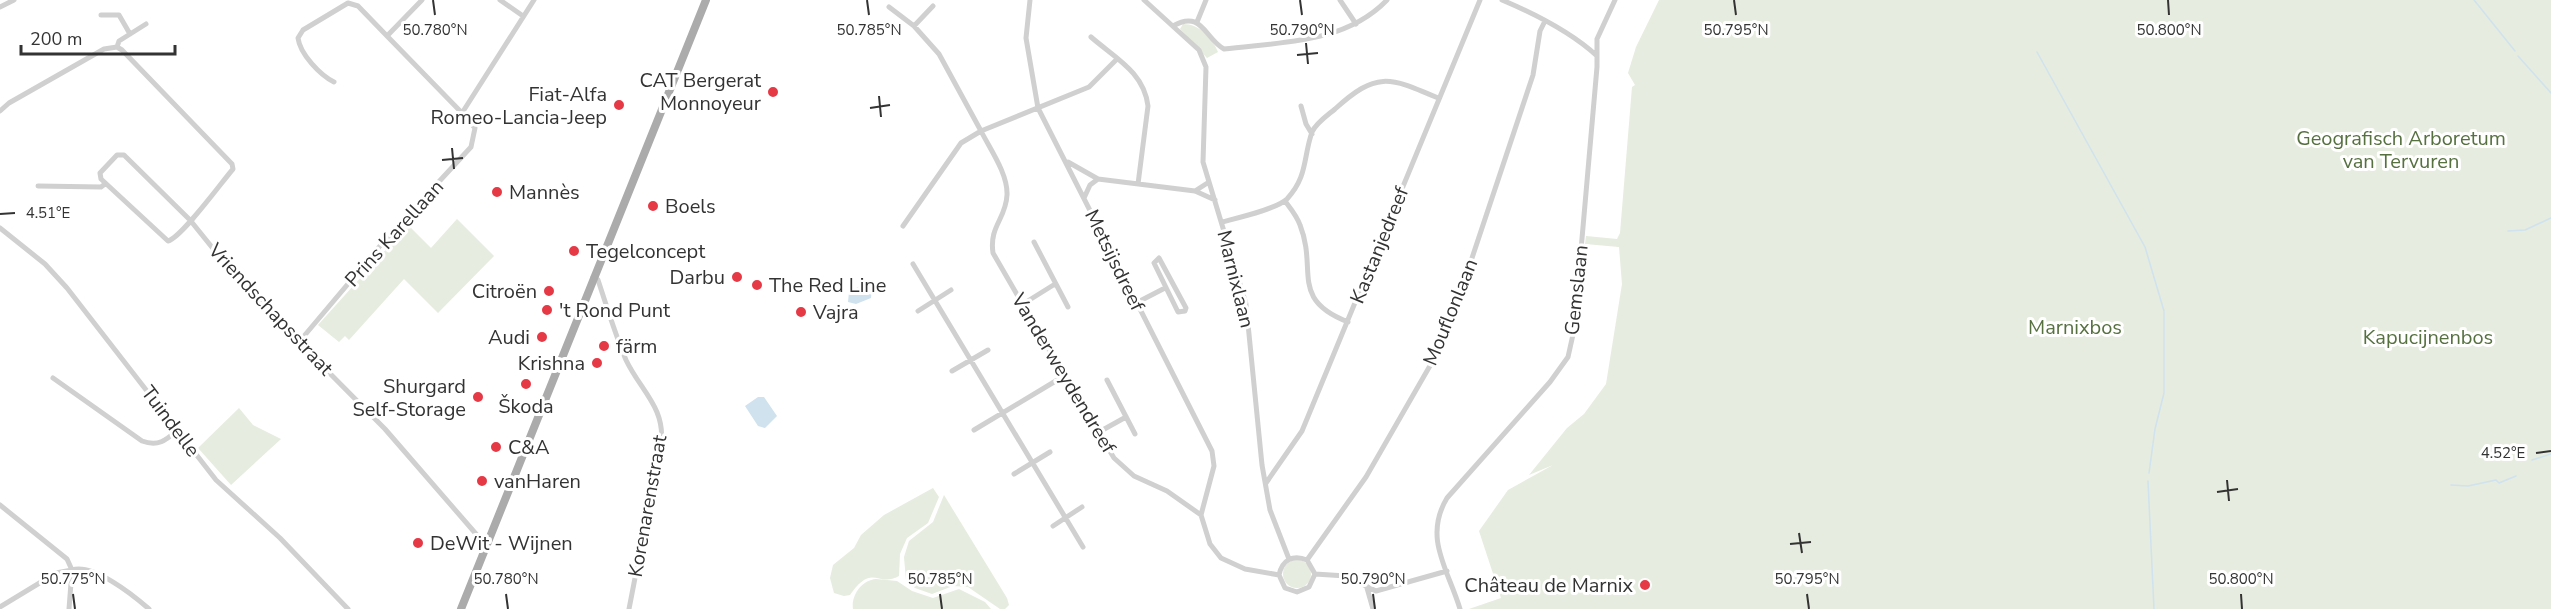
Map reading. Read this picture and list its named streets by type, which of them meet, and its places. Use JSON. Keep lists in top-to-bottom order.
{
  "streets": {
    "street": [
      "Prins Karellaan",
      "Kastanjedreef",
      "Metsijsdreef",
      "Marnixlaan",
      "Gemslaan",
      "Vriendschapsstraat",
      "Mouflonlaan",
      "Vanderweydendreef",
      "Tuindelle",
      "Korenarenstraat"
    ]
  },
  "crossings": [
    ["Prins Karellaan", "Vriendschapsstraat"],
    ["Kastanjedreef", "Marnixlaan"],
    ["Metsijsdreef", "Vanderweydendreef"],
    ["Marnixlaan", "Mouflonlaan"]
  ],
  "parks": ["Geografisch Arboretum van Tervuren", "Marnixbos", "Kapucijnenbos"],
  "places": [
    "CAT Bergerat Monnoyeur",
    "Fiat-Alfa Romeo-Lancia-Jeep",
    "Mannès",
    "Boels",
    "Tegelconcept",
    "Darbu",
    "The Red Line",
    "Citroën",
    "'t Rond Punt",
    "Vajra",
    "Audi",
    "färm",
    "Krishna",
    "Škoda",
    "Shurgard Self-Storage",
    "C&A",
    "vanHaren",
    "DeWit - Wijnen",
    "Château de Marnix"
  ],
  "scale_bar": "200 m",
  "coordinates": [
    "50.780°N",
    "50.785°N",
    "50.790°N",
    "50.795°N",
    "50.800°N",
    "4.51°E",
    "4.52°E",
    "50.775°N"
  ]
}
